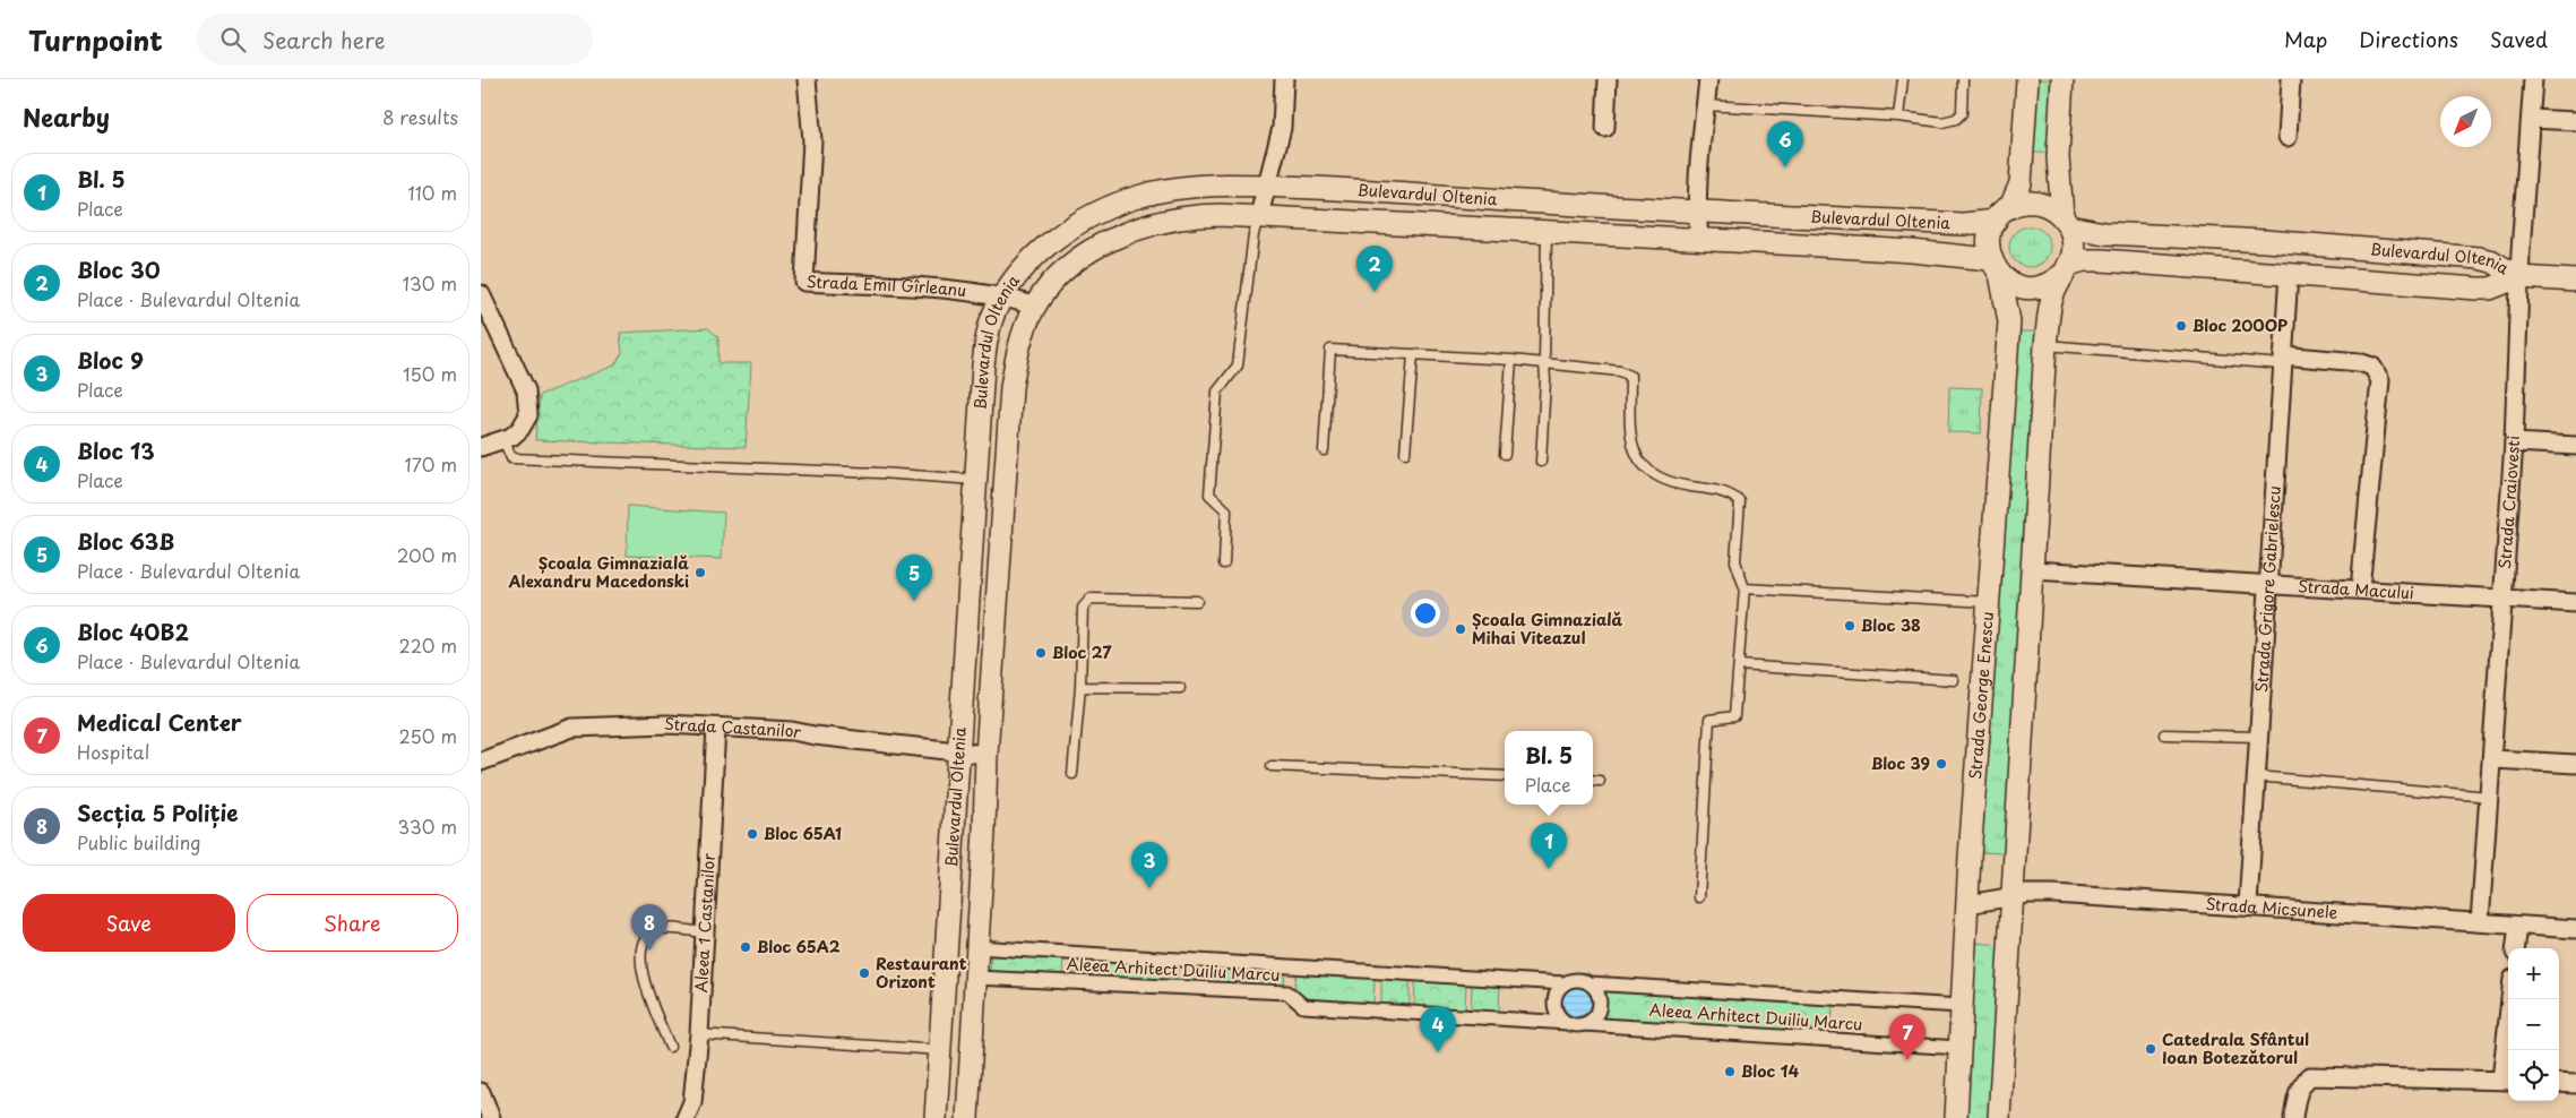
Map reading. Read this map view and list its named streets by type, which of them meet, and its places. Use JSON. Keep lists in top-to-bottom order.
{
  "streets": {
    "street": [
      "Bulevardul Oltenia",
      "Strada Emil Gîrleanu",
      "Strada Craiovești",
      "Strada Grigore Gabrielescu",
      "Strada Macului",
      "Strada George Enescu",
      "Strada Castanilor",
      "Strada Micșunele",
      "Aleea 1 Castanilor",
      "Aleea Arhitect Duiliu Marcu"
    ]
  },
  "crossings": [
    ["Bulevardul Oltenia", "Strada Emil Gîrleanu"],
    ["Bulevardul Oltenia", "Strada Craiovești"],
    ["Bulevardul Oltenia", "Strada Grigore Gabrielescu"],
    ["Bulevardul Oltenia", "Strada George Enescu"],
    ["Bulevardul Oltenia", "Strada Castanilor"],
    ["Bulevardul Oltenia", "Aleea Arhitect Duiliu Marcu"],
    ["Strada Craiovești", "Strada Macului"],
    ["Strada Craiovești", "Strada Micșunele"],
    ["Strada Grigore Gabrielescu", "Strada Macului"],
    ["Strada Grigore Gabrielescu", "Strada Micșunele"],
    ["Strada George Enescu", "Strada Micșunele"],
    ["Strada George Enescu", "Aleea Arhitect Duiliu Marcu"],
    ["Strada Castanilor", "Aleea 1 Castanilor"]
  ],
  "places": [
    "Bloc 200OP",
    "Școala Gimnazială Alexandru Macedonski",
    "Bloc 38",
    "Școala Gimnazială Mihai Viteazul",
    "Bloc 27",
    "Bloc 39",
    "Bloc 65A1",
    "Bloc 65A2",
    "Restaurant Orizont",
    "Catedrala Sfântul Ioan Botezătorul",
    "Bloc 14"
  ],
  "north": "bottom left",
  "page": {
    "header": "Turnpoint",
    "search": "Search here",
    "nav": ["Map", "Directions", "Saved"],
    "heading": ["Nearby", "8 results"],
    "pins": [
      "6",
      "2",
      "5",
      "1",
      "3",
      "8",
      "4",
      "7"
    ],
    "list": [
      {
        "mark": "1",
        "name": "Bl. 5",
        "note": "Place",
        "value": "110 m"
      },
      {
        "mark": "2",
        "name": "Bloc 30",
        "note": "Place · Bulevardul Oltenia",
        "value": "130 m"
      },
      {
        "mark": "3",
        "name": "Bloc 9",
        "note": "Place",
        "value": "150 m"
      },
      {
        "mark": "4",
        "name": "Bloc 13",
        "note": "Place",
        "value": "170 m"
      },
      {
        "mark": "5",
        "name": "Bloc 63B",
        "note": "Place · Bulevardul Oltenia",
        "value": "200 m"
      },
      {
        "mark": "6",
        "name": "Bloc 40B2",
        "note": "Place · Bulevardul Oltenia",
        "value": "220 m"
      },
      {
        "mark": "7",
        "name": "Medical Center",
        "note": "Hospital",
        "value": "250 m"
      },
      {
        "mark": "8",
        "name": "Secția 5 Poliție",
        "note": "Public building",
        "value": "330 m"
      }
    ],
    "popup": ["Bl. 5", "Place"],
    "buttons": ["Save", "Share"],
    "map_buttons": ["+", "−"]
  }
}
